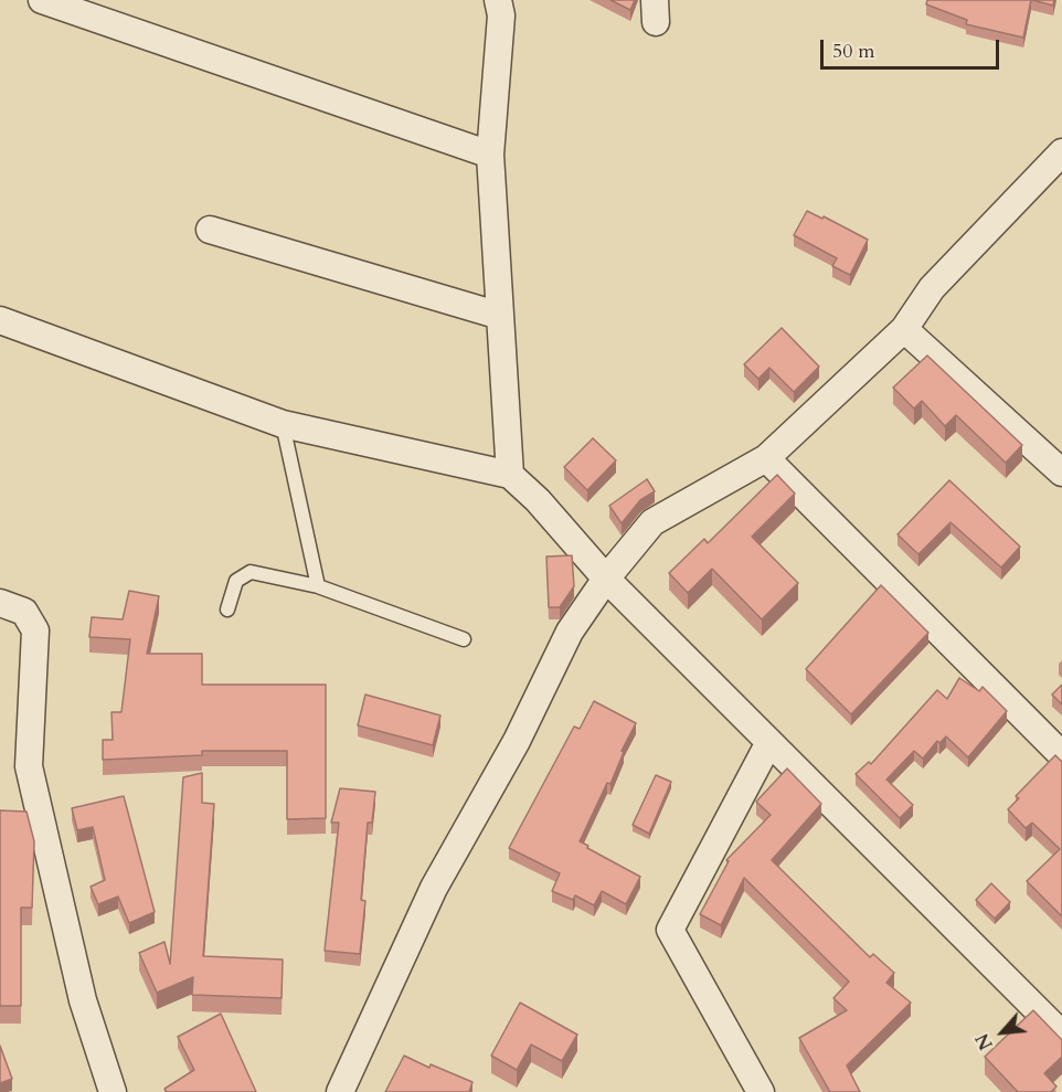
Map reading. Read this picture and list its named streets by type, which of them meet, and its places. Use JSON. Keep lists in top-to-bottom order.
{
  "scale_bar": "50 m",
  "north": "bottom left"
}
